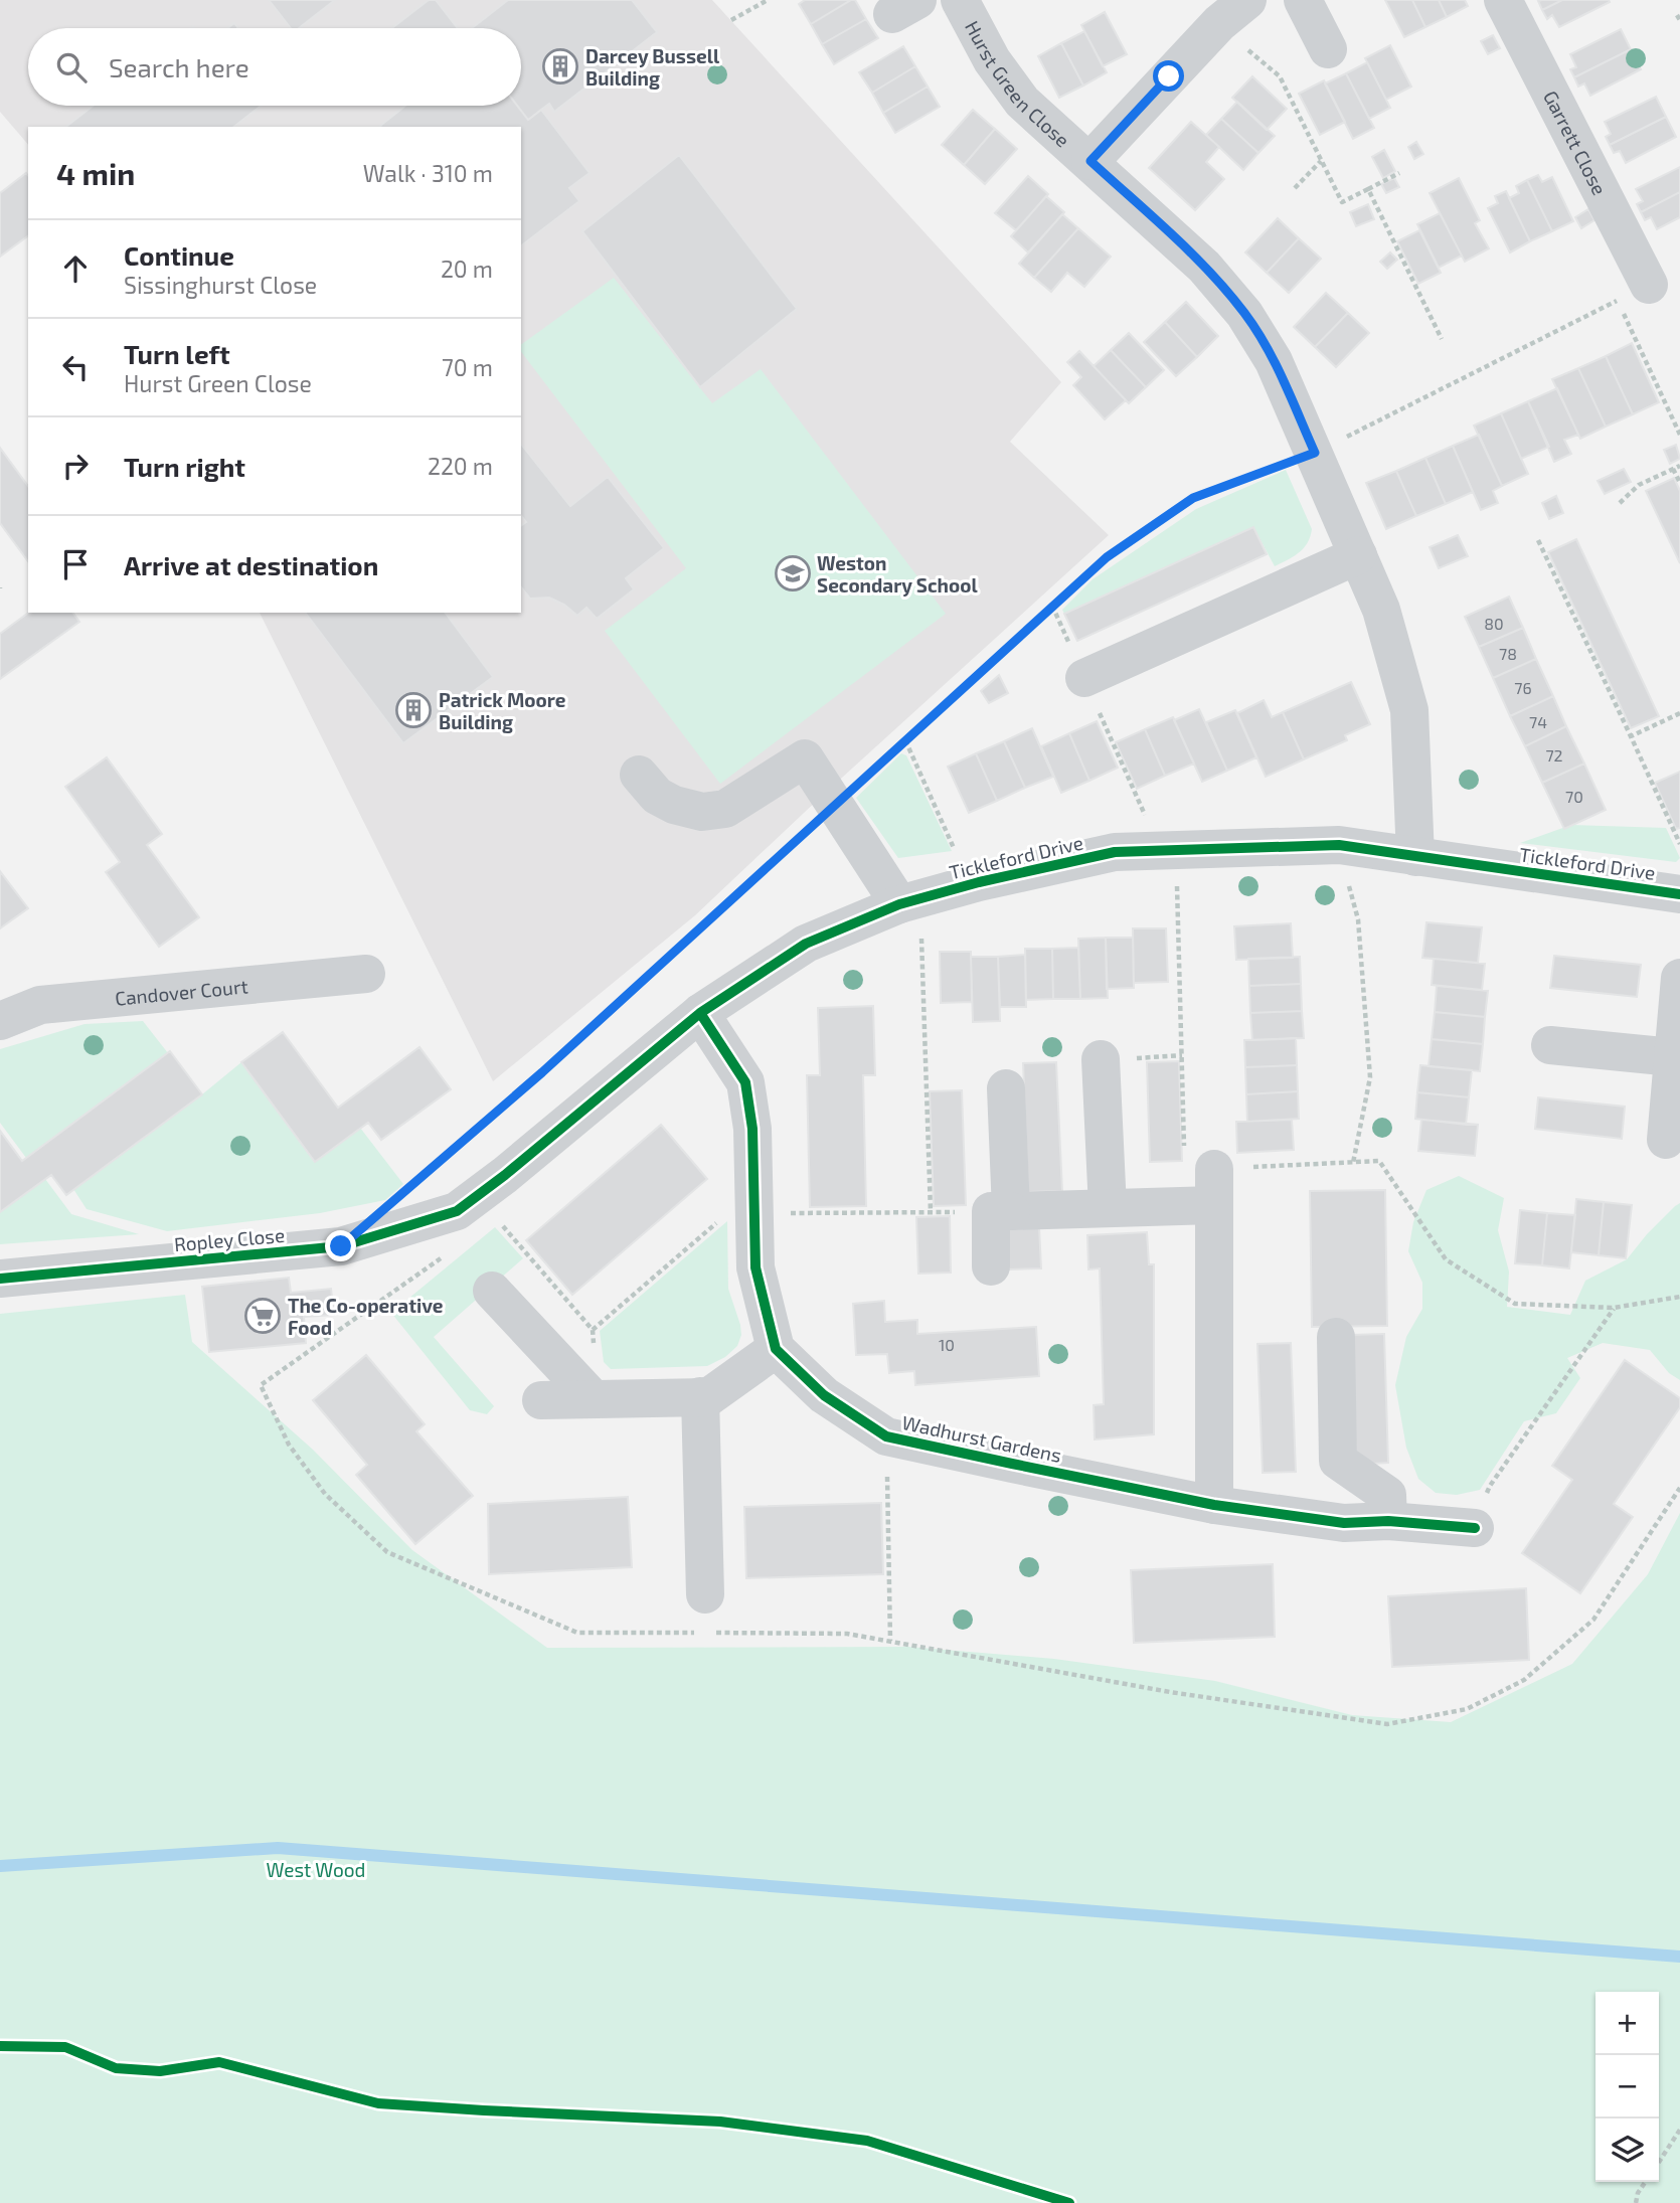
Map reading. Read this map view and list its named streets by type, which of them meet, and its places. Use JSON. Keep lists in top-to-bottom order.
{
  "streets": {
    "street": [
      "Hurst Green Close",
      "Garrett Close",
      "Tickleford Drive",
      "Candover Court",
      "Ropley Close",
      "Wadhurst Gardens"
    ]
  },
  "crossings": [
    ["Tickleford Drive", "Ropley Close"]
  ],
  "parks": ["West Wood"],
  "places": {
    "building": ["Darcey Bussell Building", "Patrick Moore Building"],
    "school or university": ["Weston Secondary School"],
    "supermarket": ["The Co-operative Food"]
  },
  "house_numbers": [
    "80",
    "78",
    "76",
    "74",
    "72",
    "70",
    "10"
  ],
  "page": {
    "search": "Search here",
    "heading": ["4 min", "Walk · 310 m"],
    "list": [
      ["Continue", "Sissinghurst Close", "20 m"],
      ["Turn left", "Hurst Green Close", "70 m"],
      ["Turn right", "220 m"],
      "Arrive at destination"
    ],
    "map_buttons": ["+", "−"]
  }
}
